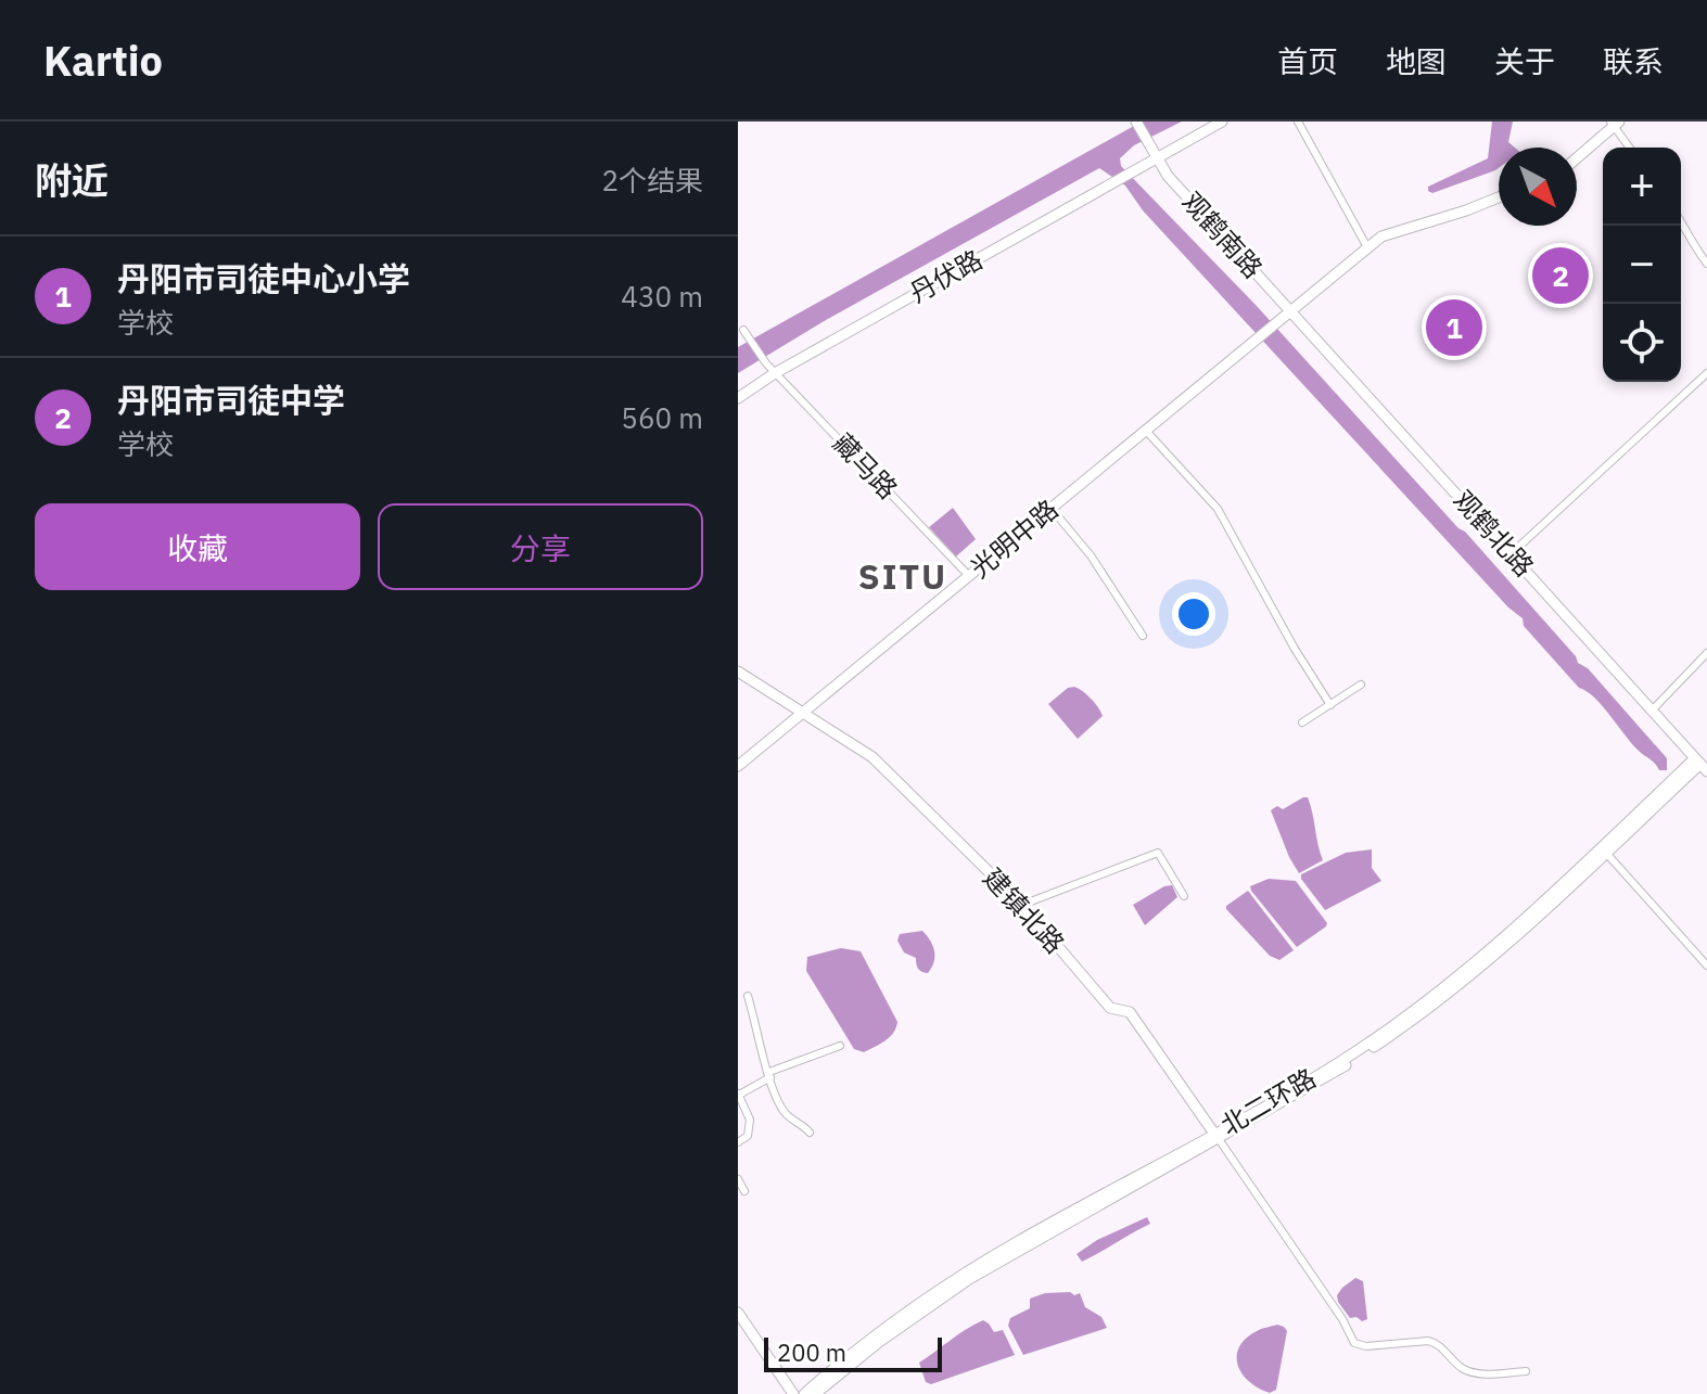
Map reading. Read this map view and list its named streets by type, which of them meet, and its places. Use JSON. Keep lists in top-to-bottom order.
{
  "streets": {
    "street": [
      "观鹤南路",
      "丹伏路",
      "藏马路",
      "观鹤北路",
      "光明中路",
      "建镇北路",
      "北二环路"
    ]
  },
  "crossings": [
    ["观鹤南路", "丹伏路"],
    ["观鹤南路", "观鹤北路"],
    ["观鹤南路", "光明中路"],
    ["丹伏路", "藏马路"],
    ["藏马路", "光明中路"],
    ["观鹤北路", "光明中路"],
    ["观鹤北路", "北二环路"],
    ["光明中路", "建镇北路"],
    ["建镇北路", "北二环路"]
  ],
  "districts": ["SITU"],
  "scale_bar": "200 m",
  "north": "bottom right",
  "page": {
    "header": "Kartio",
    "nav": [
      "首页",
      "地图",
      "关于",
      "联系"
    ],
    "heading": ["附近", "2个结果"],
    "map_buttons": ["+", "−"],
    "list": [
      {
        "mark": "1",
        "name": "丹阳市司徒中心小学",
        "note": "学校",
        "value": "430 m"
      },
      {
        "mark": "2",
        "name": "丹阳市司徒中学",
        "note": "学校",
        "value": "560 m"
      }
    ],
    "pins": ["2", "1"],
    "buttons": ["收藏", "分享"],
    "scale": "200 m"
  }
}
